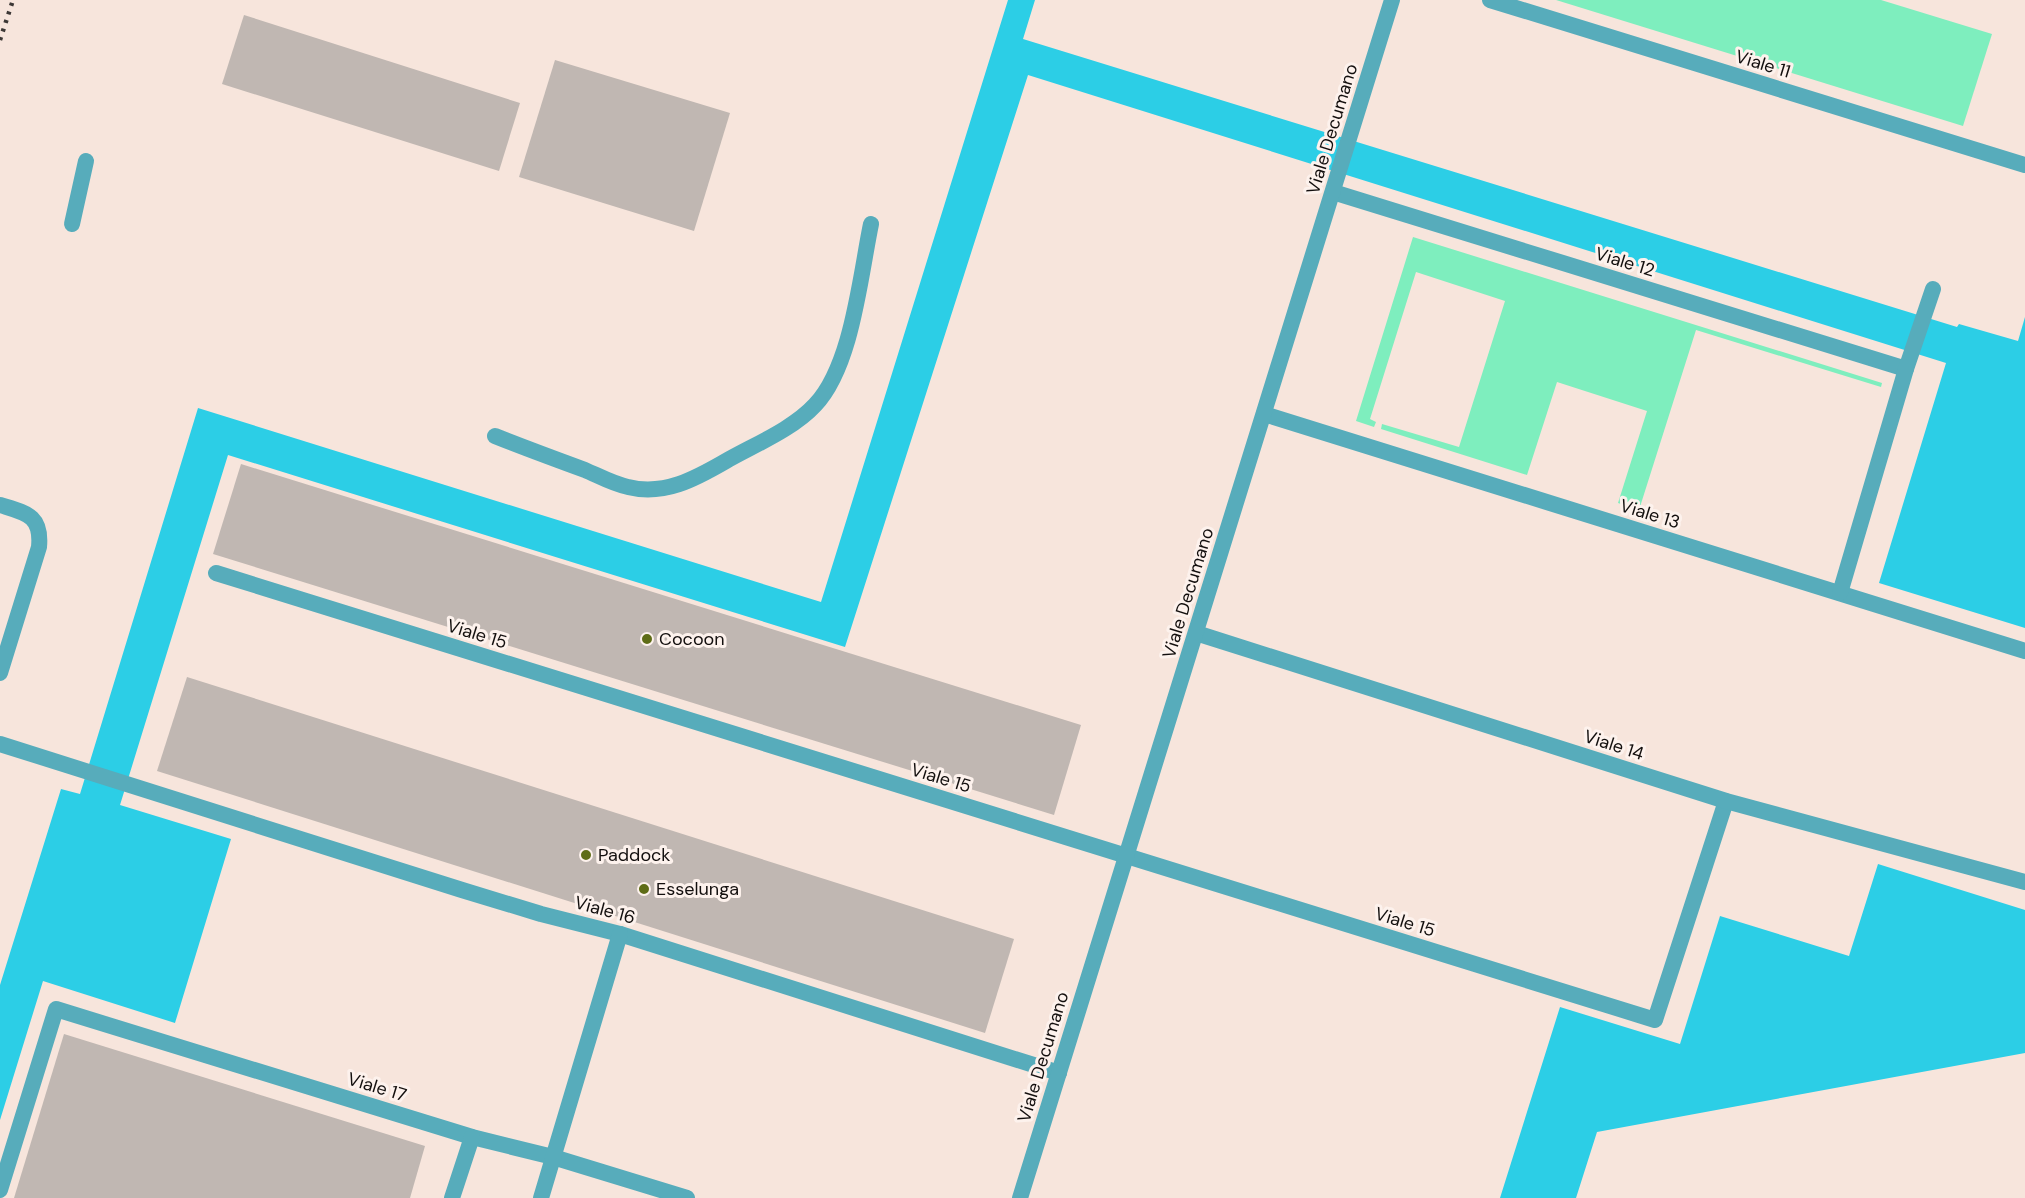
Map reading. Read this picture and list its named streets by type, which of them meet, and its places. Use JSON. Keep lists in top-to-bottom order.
{
  "streets": {
    "lane": [
      "Viale 11",
      "Viale Decumano",
      "Viale 12",
      "Viale 13",
      "Viale 15",
      "Viale 14",
      "Viale 16",
      "Viale 17"
    ]
  },
  "crossings": [
    ["Viale Decumano", "Viale 12"],
    ["Viale Decumano", "Viale 13"],
    ["Viale Decumano", "Viale 15"],
    ["Viale Decumano", "Viale 14"],
    ["Viale Decumano", "Viale 16"],
    ["Viale 15", "Viale 14"]
  ],
  "places": ["Cocoon", "Paddock", "Esselunga"]
}
